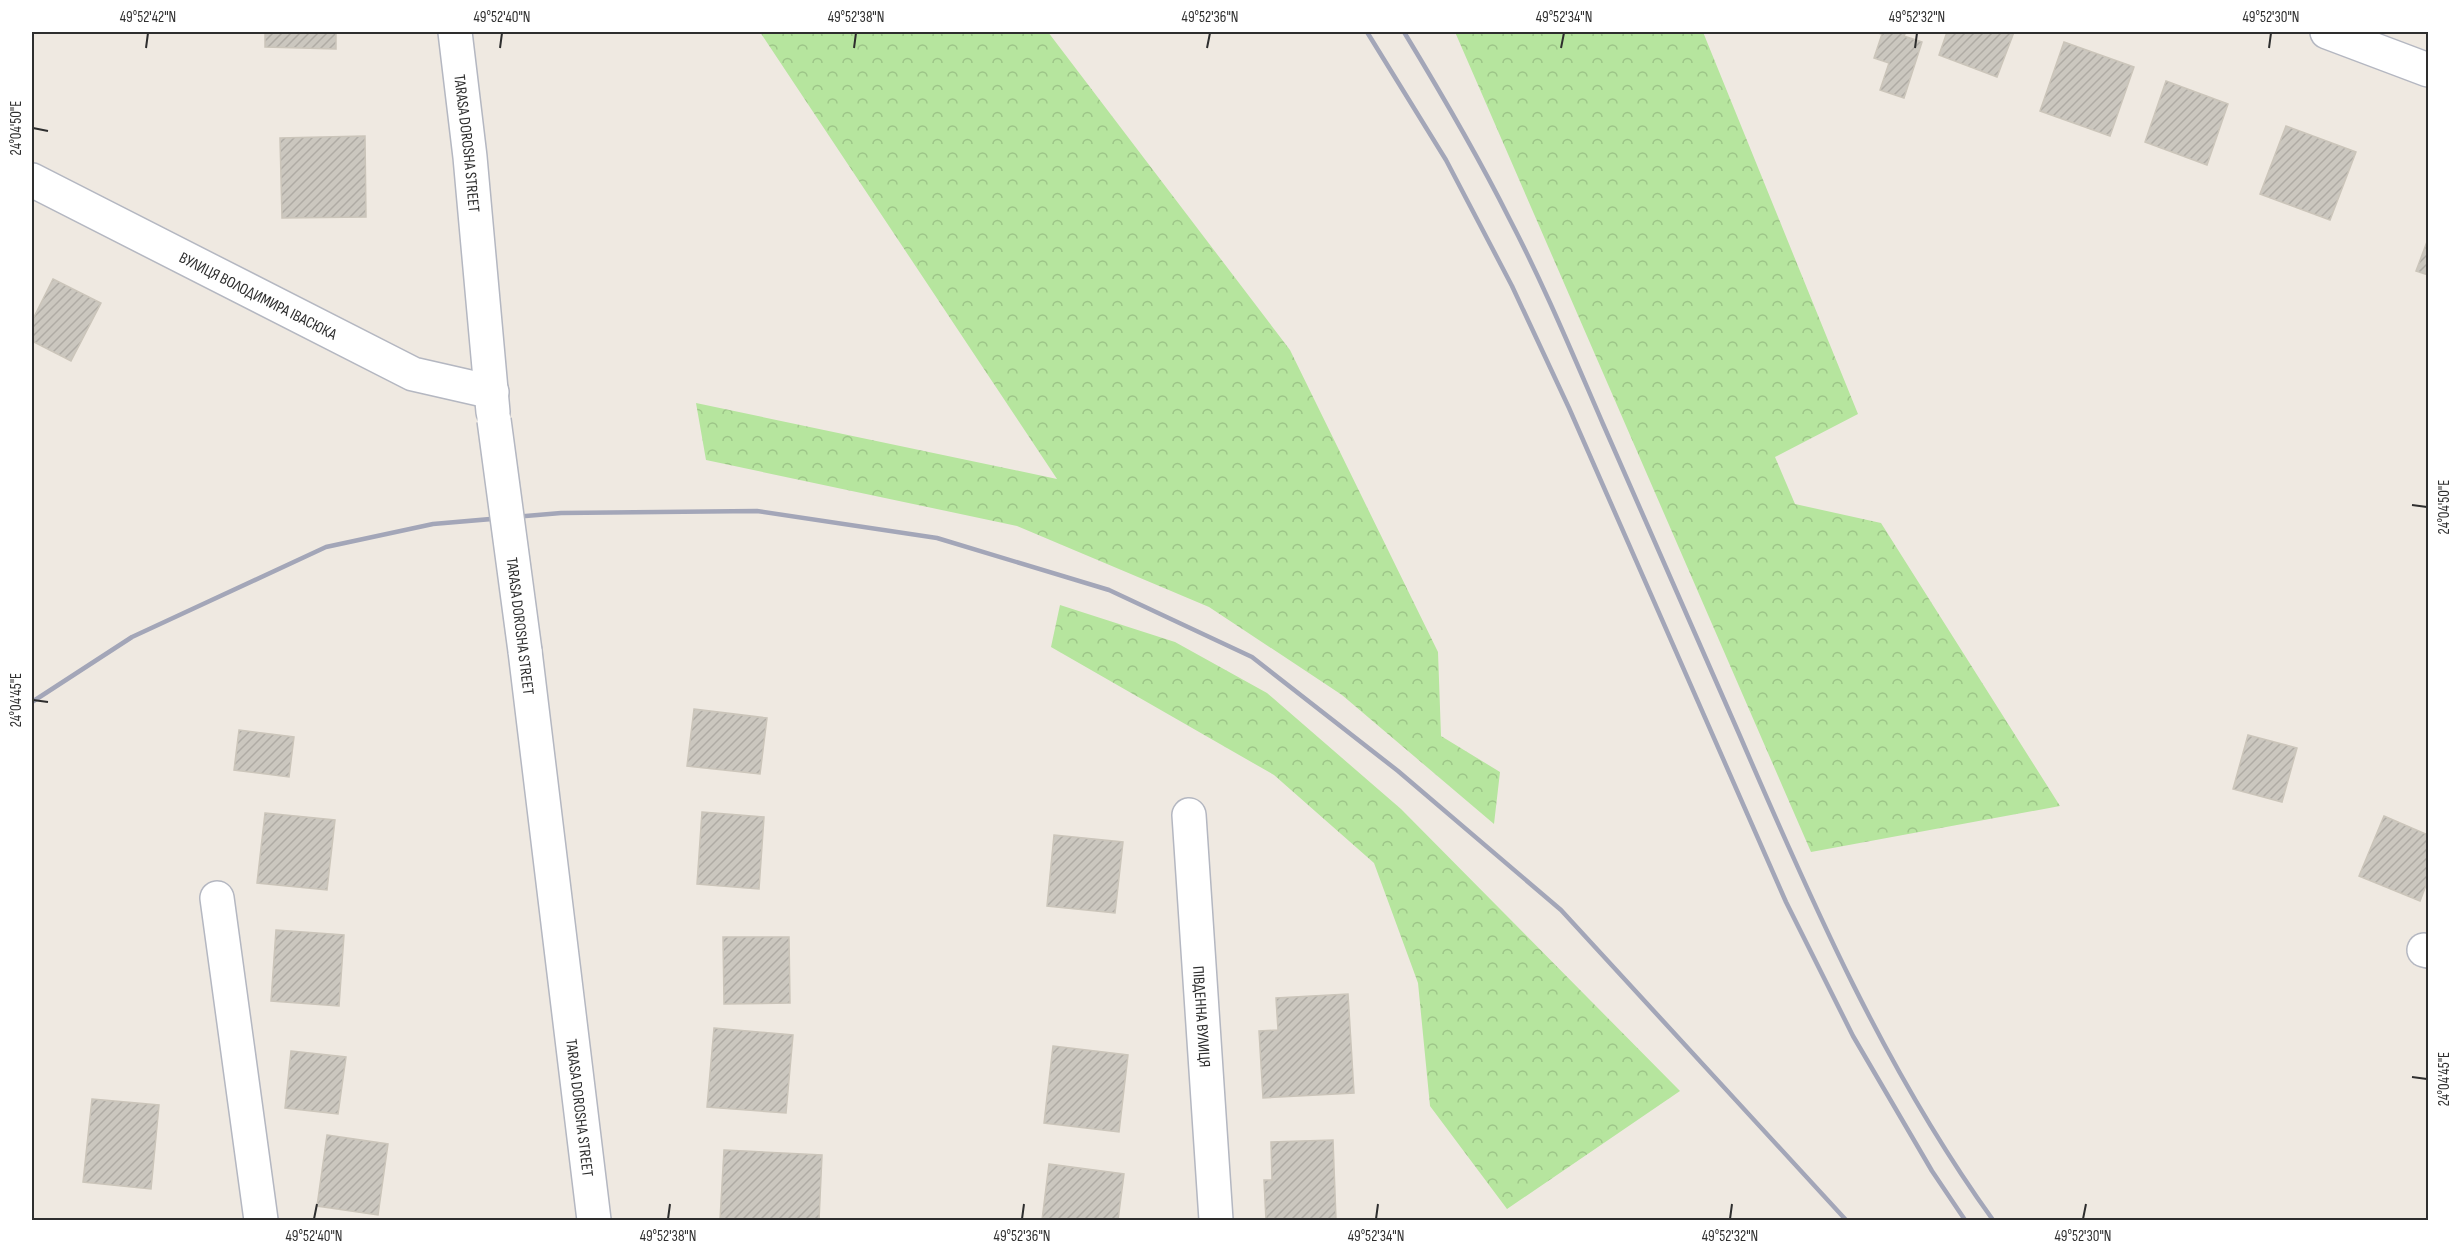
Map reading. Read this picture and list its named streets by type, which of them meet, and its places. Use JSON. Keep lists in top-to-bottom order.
{
  "streets": {
    "street": ["TARASA DOROSHA STREET", "ВУЛИЦЯ ВОЛОДИМИРА ІВАСЮКА", "ПІВДЕННА ВУЛИЦЯ"]
  },
  "crossings": [
    ["TARASA DOROSHA STREET", "ВУЛИЦЯ ВОЛОДИМИРА ІВАСЮКА"]
  ],
  "coordinates": [
    "49°52'42\"N",
    "49°52'40\"N",
    "49°52'38\"N",
    "49°52'36\"N",
    "49°52'34\"N",
    "49°52'32\"N",
    "49°52'30\"N",
    "24°04'50\"E",
    "24°04'45\"E"
  ]
}
